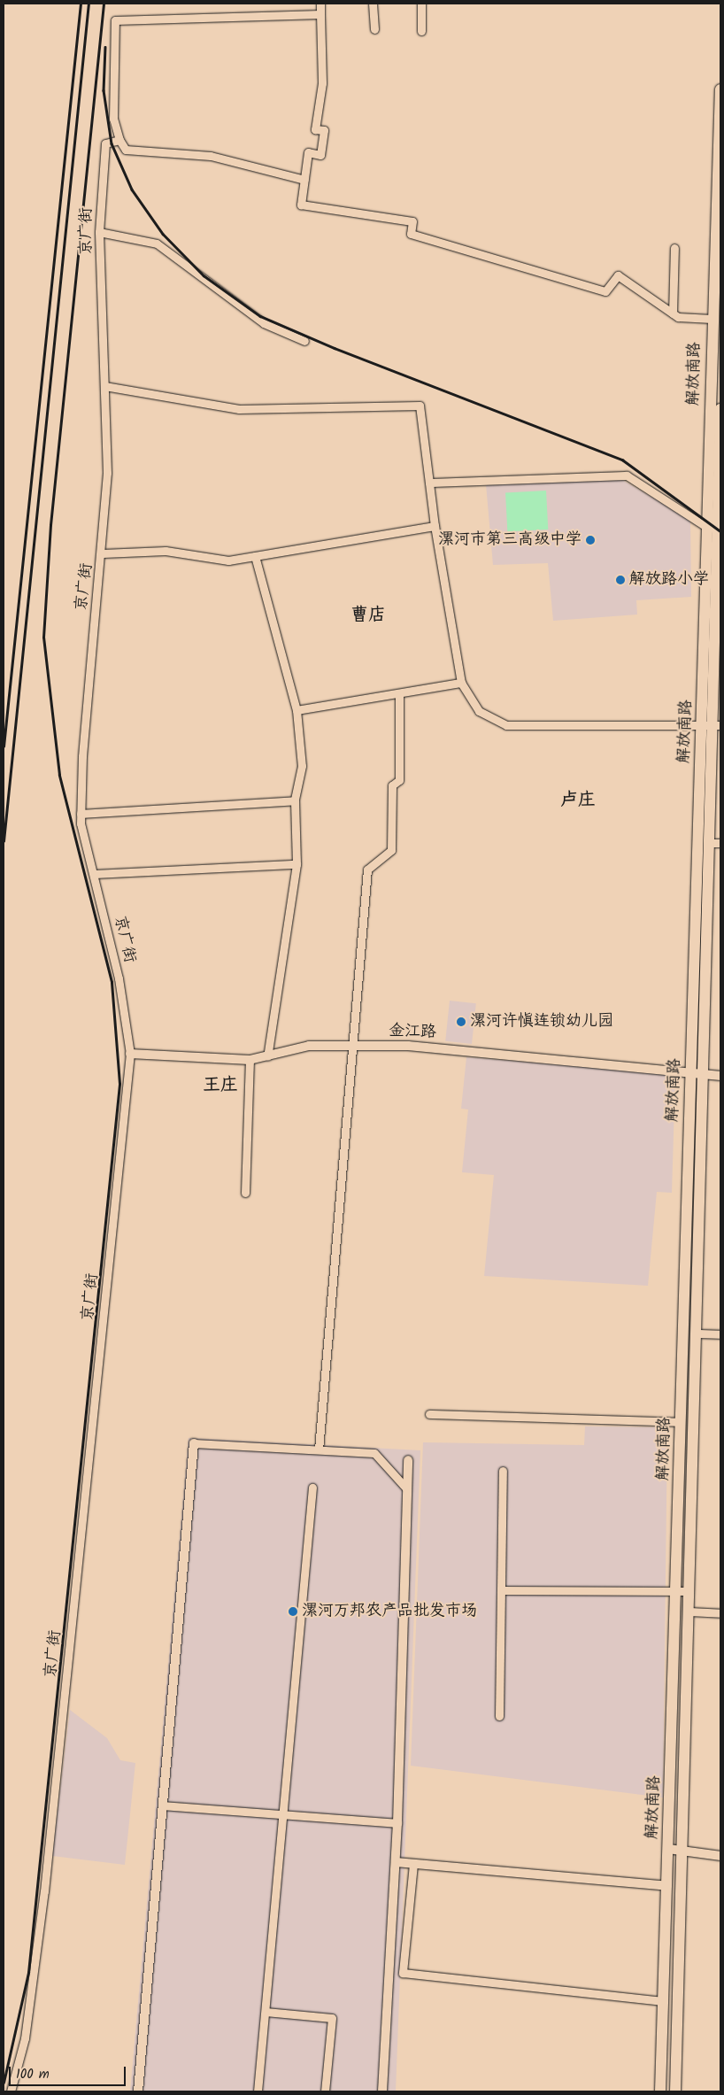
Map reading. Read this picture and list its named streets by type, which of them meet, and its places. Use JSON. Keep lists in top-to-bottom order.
{
  "streets": {
    "main road": ["解放南路"],
    "street": ["京广街", "金江路"]
  },
  "crossings": [
    ["京广街", "金江路"],
    ["解放南路", "金江路"]
  ],
  "districts": ["曹店", "卢庄", "王庄"],
  "places": [
    "漯河市第三高级中学",
    "解放路小学",
    "漯河许慎连锁幼儿园",
    "漯河万邦农产品批发市场"
  ],
  "scale_bar": "100 m"
}
